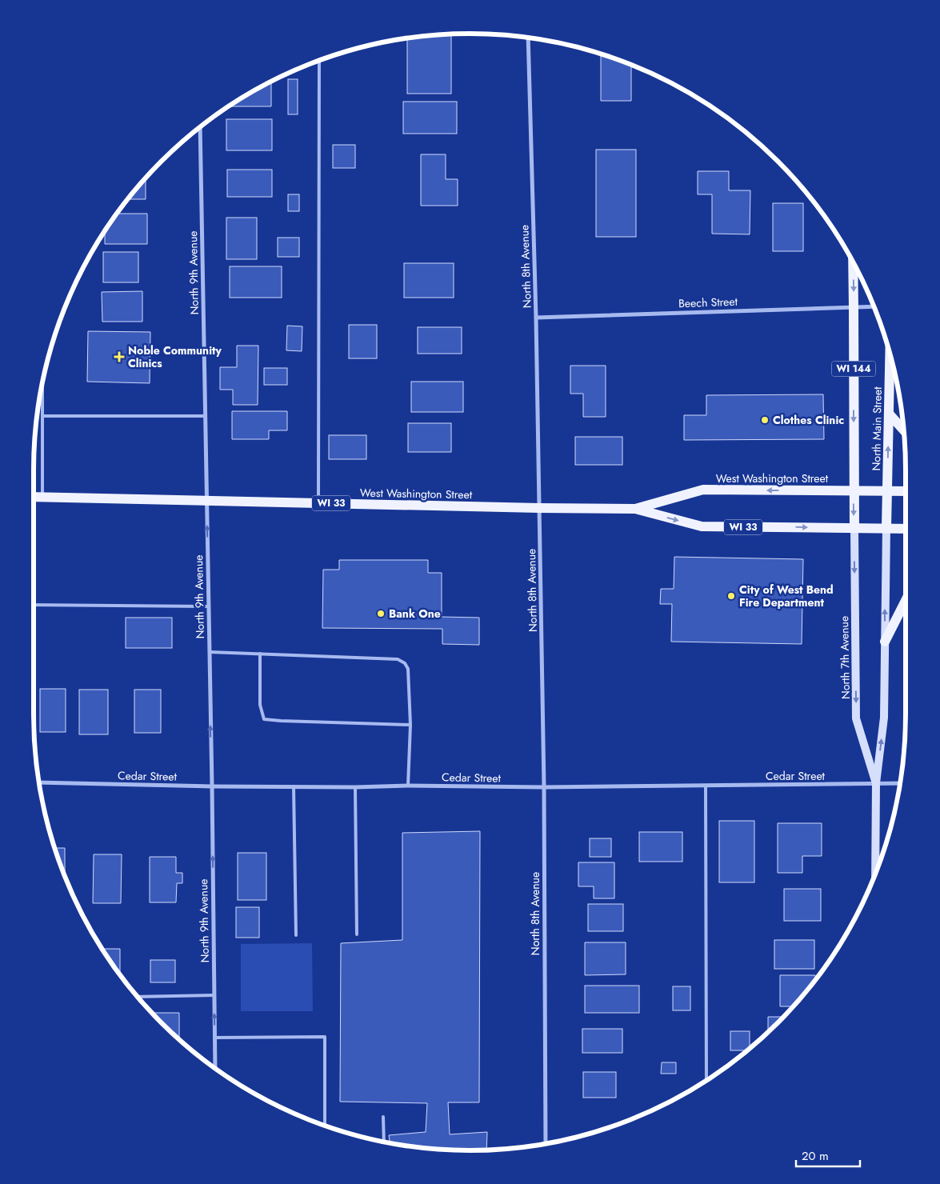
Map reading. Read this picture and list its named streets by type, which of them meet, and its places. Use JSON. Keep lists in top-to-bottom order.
{
  "streets": {
    "main road": [
      "WI 144",
      "North Main Street",
      "West Washington Street",
      "WI 33",
      "North 7th Avenue"
    ],
    "street": [
      "North 8th Avenue",
      "North 9th Avenue",
      "Beech Street",
      "Cedar Street"
    ]
  },
  "crossings": [
    ["North 8th Avenue", "Beech Street"],
    ["North 8th Avenue", "West Washington Street"],
    ["North 8th Avenue", "Cedar Street"],
    ["North 9th Avenue", "West Washington Street"],
    ["North 9th Avenue", "Cedar Street"],
    ["Beech Street", "North Main Street"],
    ["North Main Street", "West Washington Street"],
    ["North Main Street", "North 7th Avenue"],
    ["West Washington Street", "North 7th Avenue"],
    ["North 7th Avenue", "Cedar Street"]
  ],
  "one_way": ["North 9th Avenue"],
  "places": {
    "health": ["Noble Community Clinics"],
    "other": ["Clothes Clinic", "City of West Bend Fire Department", "Bank One"]
  },
  "scale_bar": "20 m"
}
